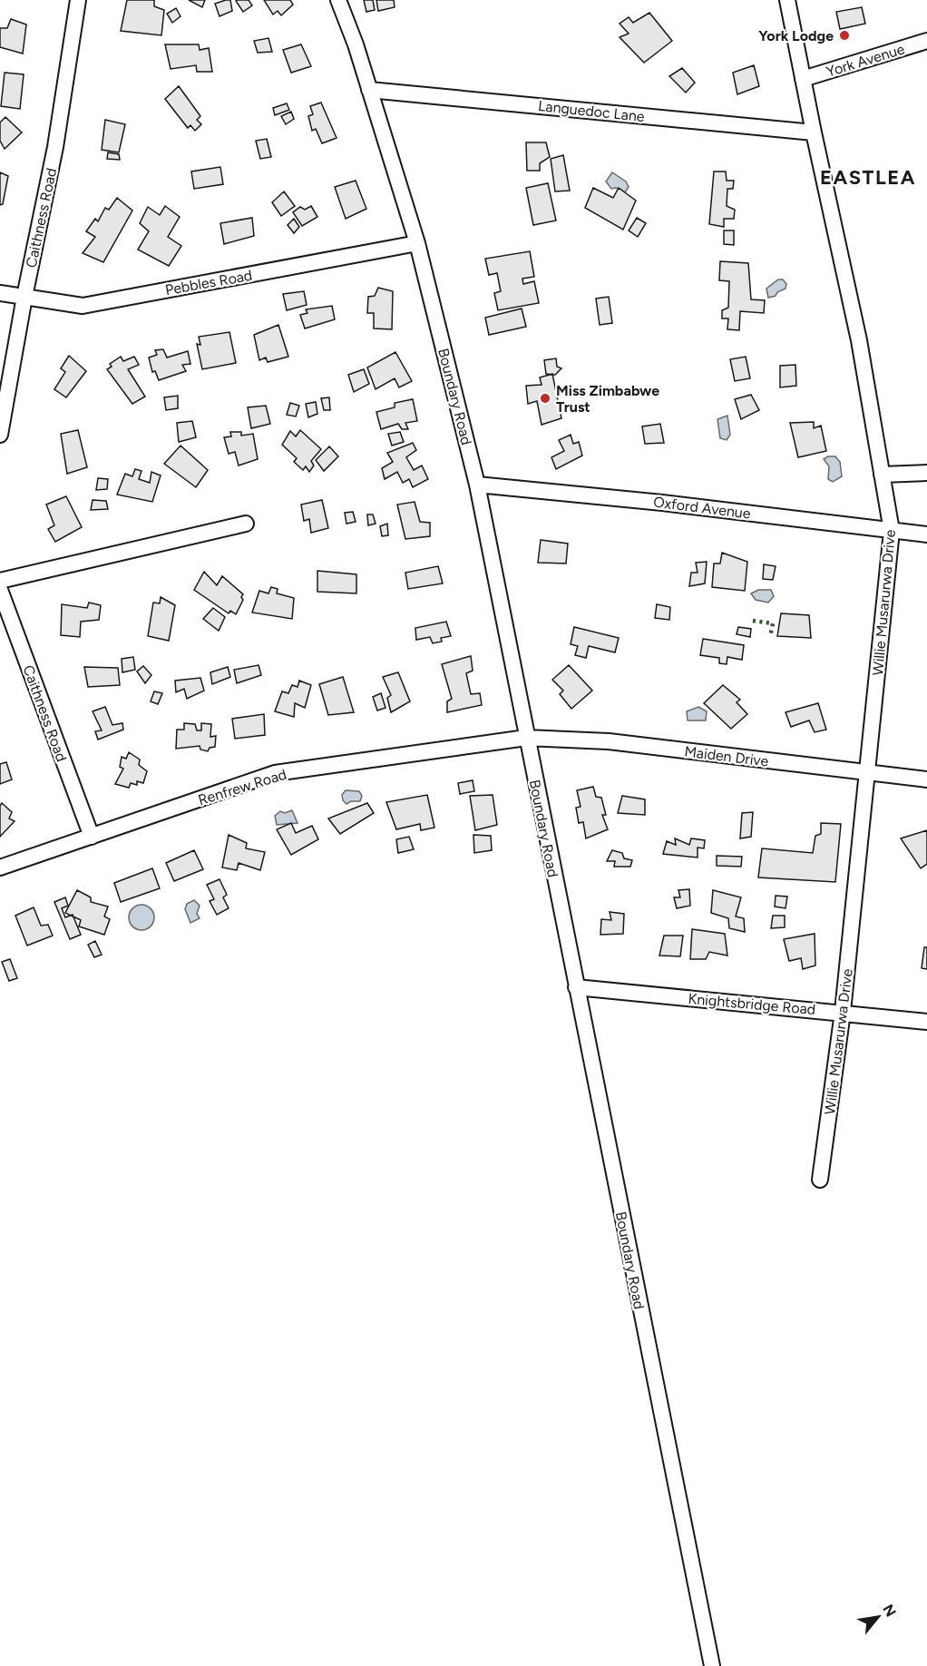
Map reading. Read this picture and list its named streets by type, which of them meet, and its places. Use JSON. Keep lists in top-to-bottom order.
{
  "streets": {
    "street": [
      "York Avenue",
      "Languedoc Lane",
      "Caithness Road",
      "Pebbles Road",
      "Boundary Road",
      "Oxford Avenue",
      "Willie Musarurwa Drive",
      "Maiden Drive",
      "Renfrew Road",
      "Knightsbridge Road"
    ]
  },
  "crossings": [
    ["York Avenue", "Willie Musarurwa Drive"],
    ["Languedoc Lane", "Boundary Road"],
    ["Languedoc Lane", "Willie Musarurwa Drive"],
    ["Caithness Road", "Pebbles Road"],
    ["Caithness Road", "Renfrew Road"],
    ["Pebbles Road", "Boundary Road"],
    ["Boundary Road", "Oxford Avenue"],
    ["Boundary Road", "Maiden Drive"],
    ["Boundary Road", "Renfrew Road"],
    ["Boundary Road", "Knightsbridge Road"],
    ["Oxford Avenue", "Willie Musarurwa Drive"],
    ["Willie Musarurwa Drive", "Maiden Drive"],
    ["Willie Musarurwa Drive", "Knightsbridge Road"],
    ["Maiden Drive", "Renfrew Road"]
  ],
  "districts": ["EASTLEA"],
  "places": ["York Lodge", "Miss Zimbabwe Trust"],
  "north": "top right"
}
